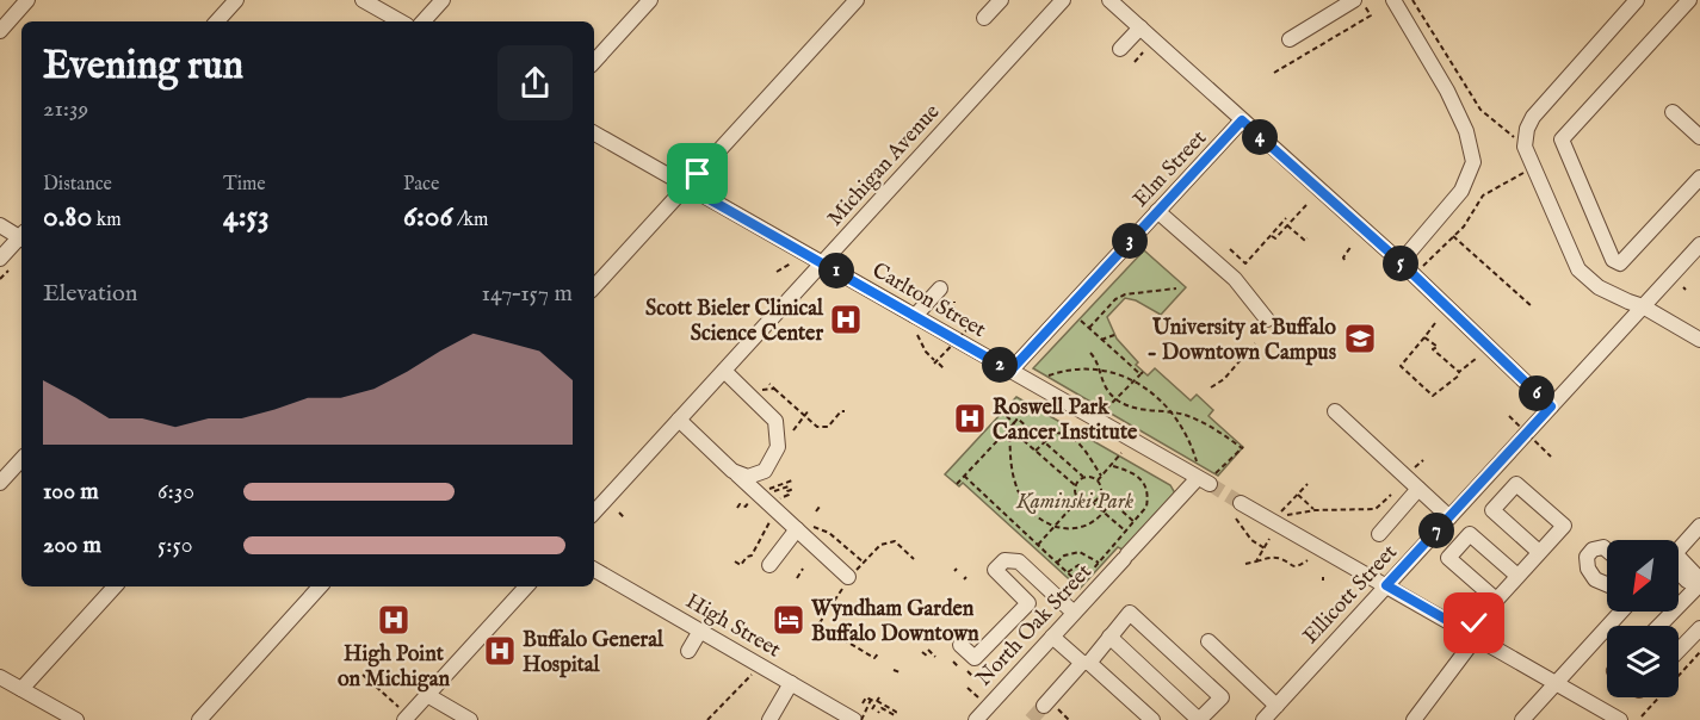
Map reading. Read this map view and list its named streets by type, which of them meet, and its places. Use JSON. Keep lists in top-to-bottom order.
{
  "streets": {
    "street": [
      "Michigan Avenue",
      "Elm Street",
      "Carlton Street",
      "Ellicott Street",
      "High Street",
      "North Oak Street"
    ]
  },
  "crossings": [
    ["Michigan Avenue", "Carlton Street"],
    ["Elm Street", "Carlton Street"],
    ["Carlton Street", "North Oak Street"]
  ],
  "parks": ["Kaminski Park"],
  "places": {
    "hospital": [
      "Scott Bieler Clinical Science Center",
      "Roswell Park Cancer Institute",
      "High Point on Michigan",
      "Buffalo General Hospital"
    ],
    "school or university": ["University at Buffalo - Downtown Campus"],
    "hotel": ["Wyndham Garden Buffalo Downtown"]
  },
  "north": "bottom left",
  "page": {
    "heading": ["Evening run", "21:39"],
    "pins": [
      "4",
      "3",
      "5",
      "1",
      "2",
      "6",
      "7"
    ],
    "stats": [
      ["Distance", "0.80 km"],
      ["Time", "4:53"],
      ["Pace", "6:06 /km"]
    ],
    "chart": ["Elevation", "147–157 m"],
    "list": [
      {
        "name": "100 m",
        "note": "6:30"
      },
      {
        "name": "200 m",
        "note": "5:50"
      }
    ]
  }
}
